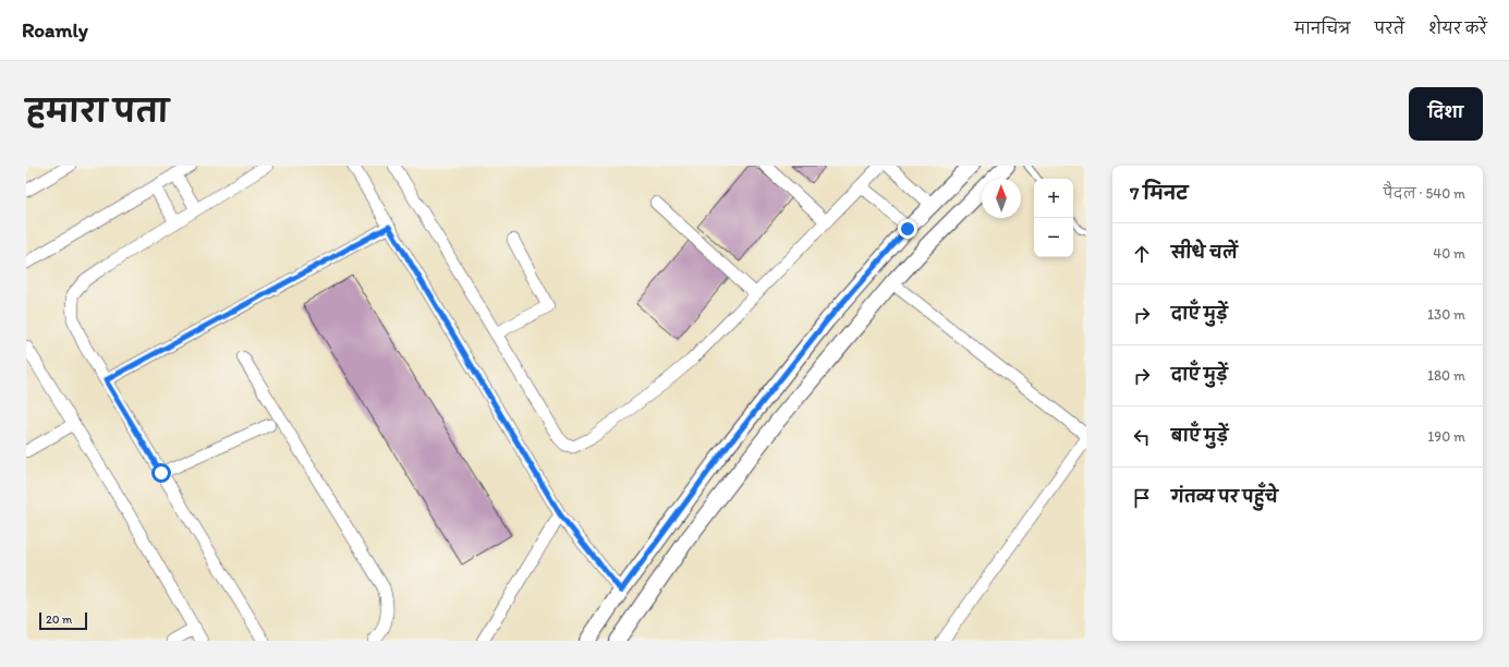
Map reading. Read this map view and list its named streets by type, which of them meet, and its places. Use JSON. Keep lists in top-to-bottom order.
{
  "scale_bar": "20 m",
  "north": "top",
  "page": {
    "header": "Roamly",
    "nav": ["मानचित्र", "परतें", "शेयर करें"],
    "title": "हमारा पता",
    "buttons": "दिशा",
    "heading": ["7 मिनट", "पैदल · 540 m"],
    "map_buttons": ["+", "−"],
    "list": [
      ["सीधे चलें", "40 m"],
      ["दाएँ मुड़ें", "130 m"],
      ["दाएँ मुड़ें", "180 m"],
      ["बाएँ मुड़ें", "190 m"],
      "गंतव्य पर पहुँचे"
    ],
    "scale": "20 m"
  }
}
